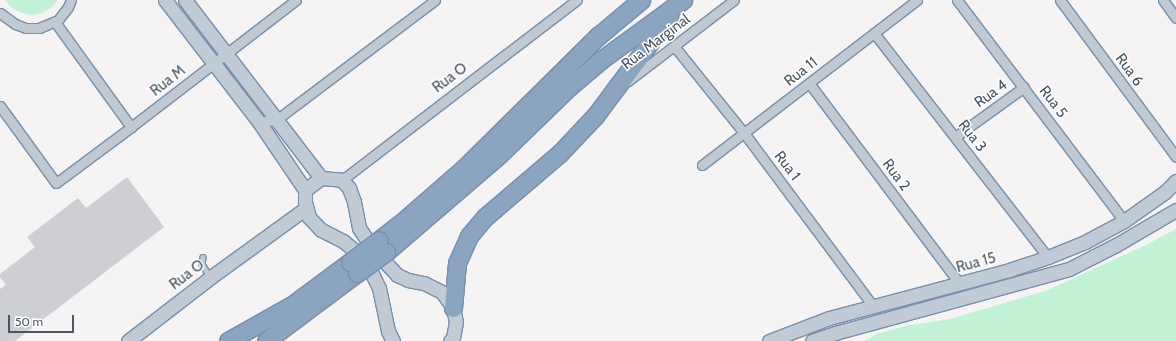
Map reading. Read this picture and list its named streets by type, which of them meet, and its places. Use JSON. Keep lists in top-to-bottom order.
{
  "streets": {
    "street": [
      "Rua Marginal",
      "Rua 6",
      "Rua 11",
      "Rua O",
      "Rua M",
      "Rua 4",
      "Rua 5",
      "Rua 3",
      "Rua 1",
      "Rua 2",
      "Rua 15"
    ]
  },
  "crossings": [
    ["Rua Marginal", "Rua 1"],
    ["Rua 11", "Rua 3"],
    ["Rua 11", "Rua 1"],
    ["Rua 11", "Rua 2"],
    ["Rua 4", "Rua 5"],
    ["Rua 4", "Rua 3"],
    ["Rua 5", "Rua 15"],
    ["Rua 3", "Rua 15"],
    ["Rua 1", "Rua 15"],
    ["Rua 2", "Rua 15"]
  ],
  "scale_bar": "50 m"
}
